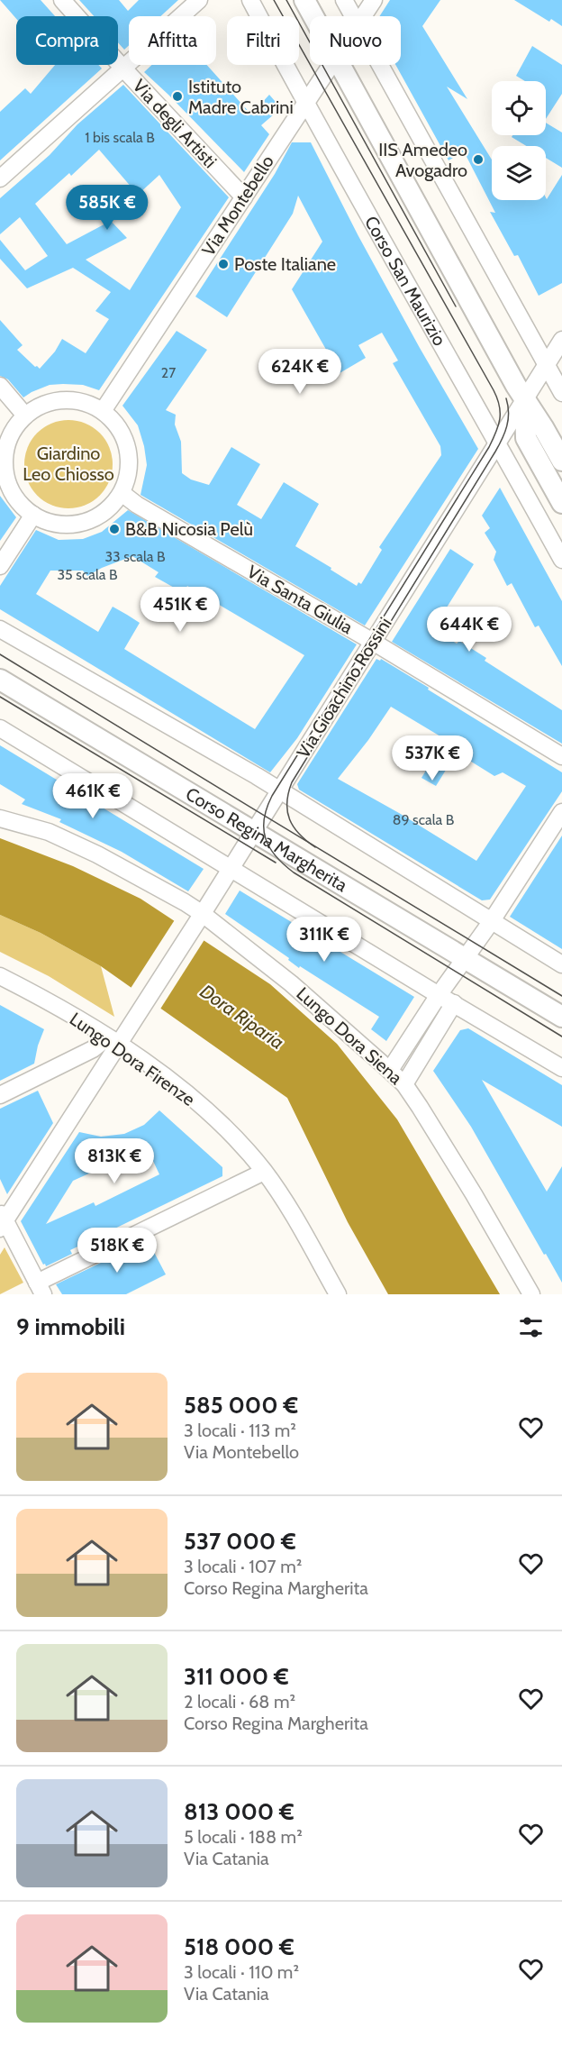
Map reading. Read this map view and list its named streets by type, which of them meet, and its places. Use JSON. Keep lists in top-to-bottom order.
{
  "streets": {
    "main road": ["Corso Regina Margherita"],
    "street": [
      "Via degli Artisti",
      "Via Montebello",
      "Corso San Maurizio",
      "Via Santa Giulia",
      "Via Gioachino Rossini",
      "Lungo Dora Siena",
      "Lungo Dora Firenze"
    ]
  },
  "crossings": [
    ["Via degli Artisti", "Via Montebello"],
    ["Via Montebello", "Corso San Maurizio"],
    ["Via Montebello", "Via Santa Giulia"],
    ["Corso San Maurizio", "Via Gioachino Rossini"],
    ["Via Santa Giulia", "Via Gioachino Rossini"],
    ["Via Gioachino Rossini", "Corso Regina Margherita"],
    ["Via Gioachino Rossini", "Lungo Dora Siena"],
    ["Via Gioachino Rossini", "Lungo Dora Firenze"]
  ],
  "water": ["Dora Riparia"],
  "parks": ["Giardino Leo Chiosso"],
  "places": [
    "Istituto Madre Cabrini",
    "IIS Amedeo Avogadro",
    "Poste Italiane",
    "B&B Nicosia Pelù"
  ],
  "house_numbers": [
    "1 bis scala B",
    "27",
    "33 scala B",
    "35 scala B",
    "89 scala B"
  ],
  "page": {
    "chip": [
      "Compra",
      "Affitta",
      "Filtri",
      "Nuovo"
    ],
    "price": [
      "585K €",
      "624K €",
      "451K €",
      "644K €",
      "537K €",
      "461K €",
      "311K €",
      "813K €",
      "518K €"
    ],
    "heading": "9 immobili",
    "list": [
      {
        "name": "585 000 €",
        "note": "3 locali · 113 m² · Via Montebello"
      },
      {
        "name": "537 000 €",
        "note": "3 locali · 107 m² · Corso Regina Margherita"
      },
      {
        "name": "311 000 €",
        "note": "2 locali · 68 m² · Corso Regina Margherita"
      },
      {
        "name": "813 000 €",
        "note": "5 locali · 188 m² · Via Catania"
      },
      {
        "name": "518 000 €",
        "note": "3 locali · 110 m² · Via Catania"
      }
    ]
  }
}
